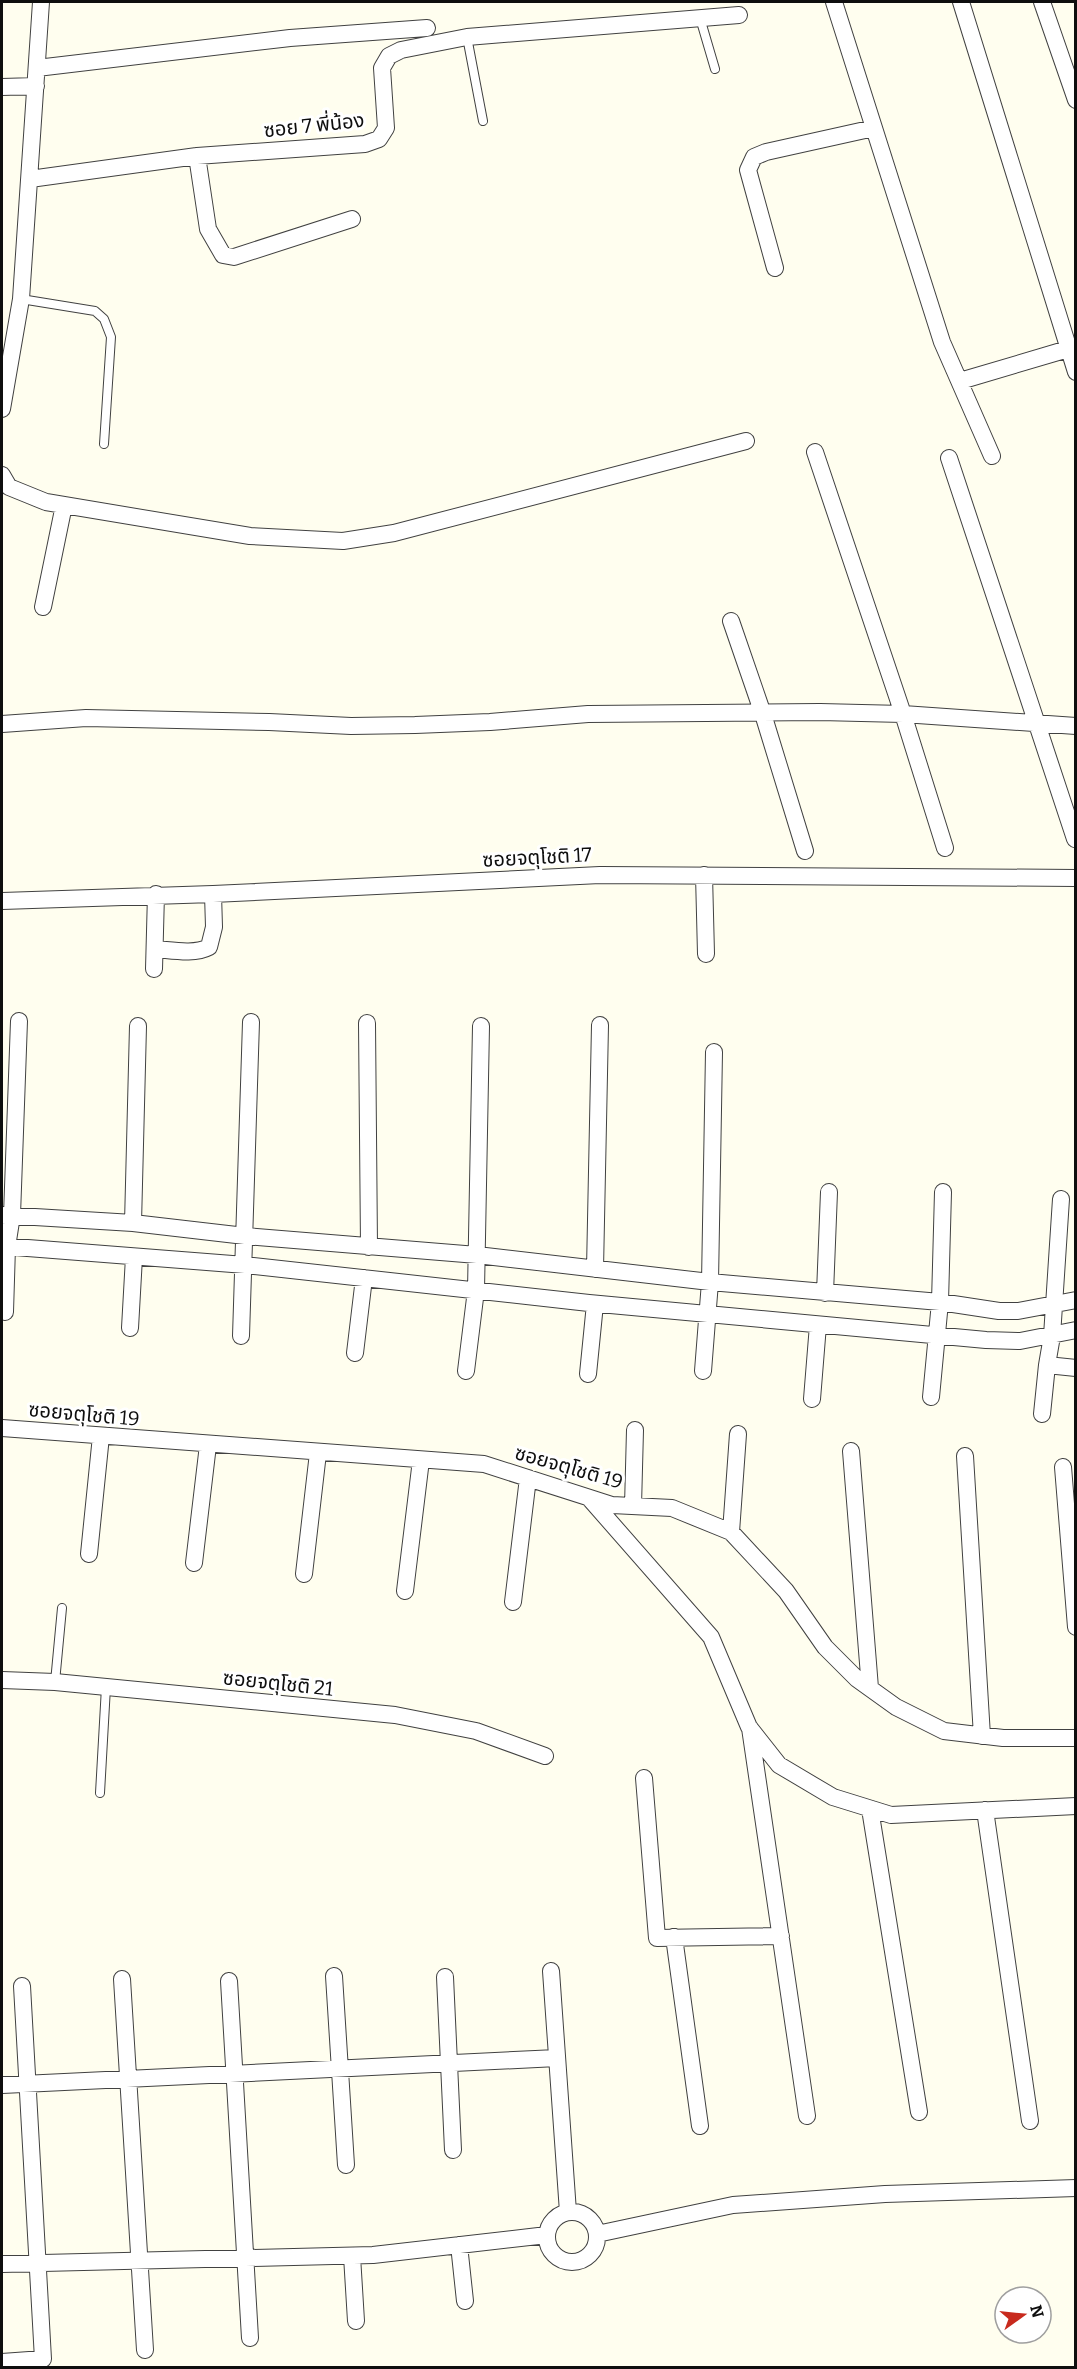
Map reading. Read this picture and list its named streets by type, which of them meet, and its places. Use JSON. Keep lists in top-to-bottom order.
{
  "streets": {
    "street": [
      "ซอย 7 พี่น้อง",
      "ซอยจตุโชติ 17",
      "ซอยจตุโชติ 19",
      "ซอยจตุโชติ 21"
    ]
  },
  "north": "right"
}
